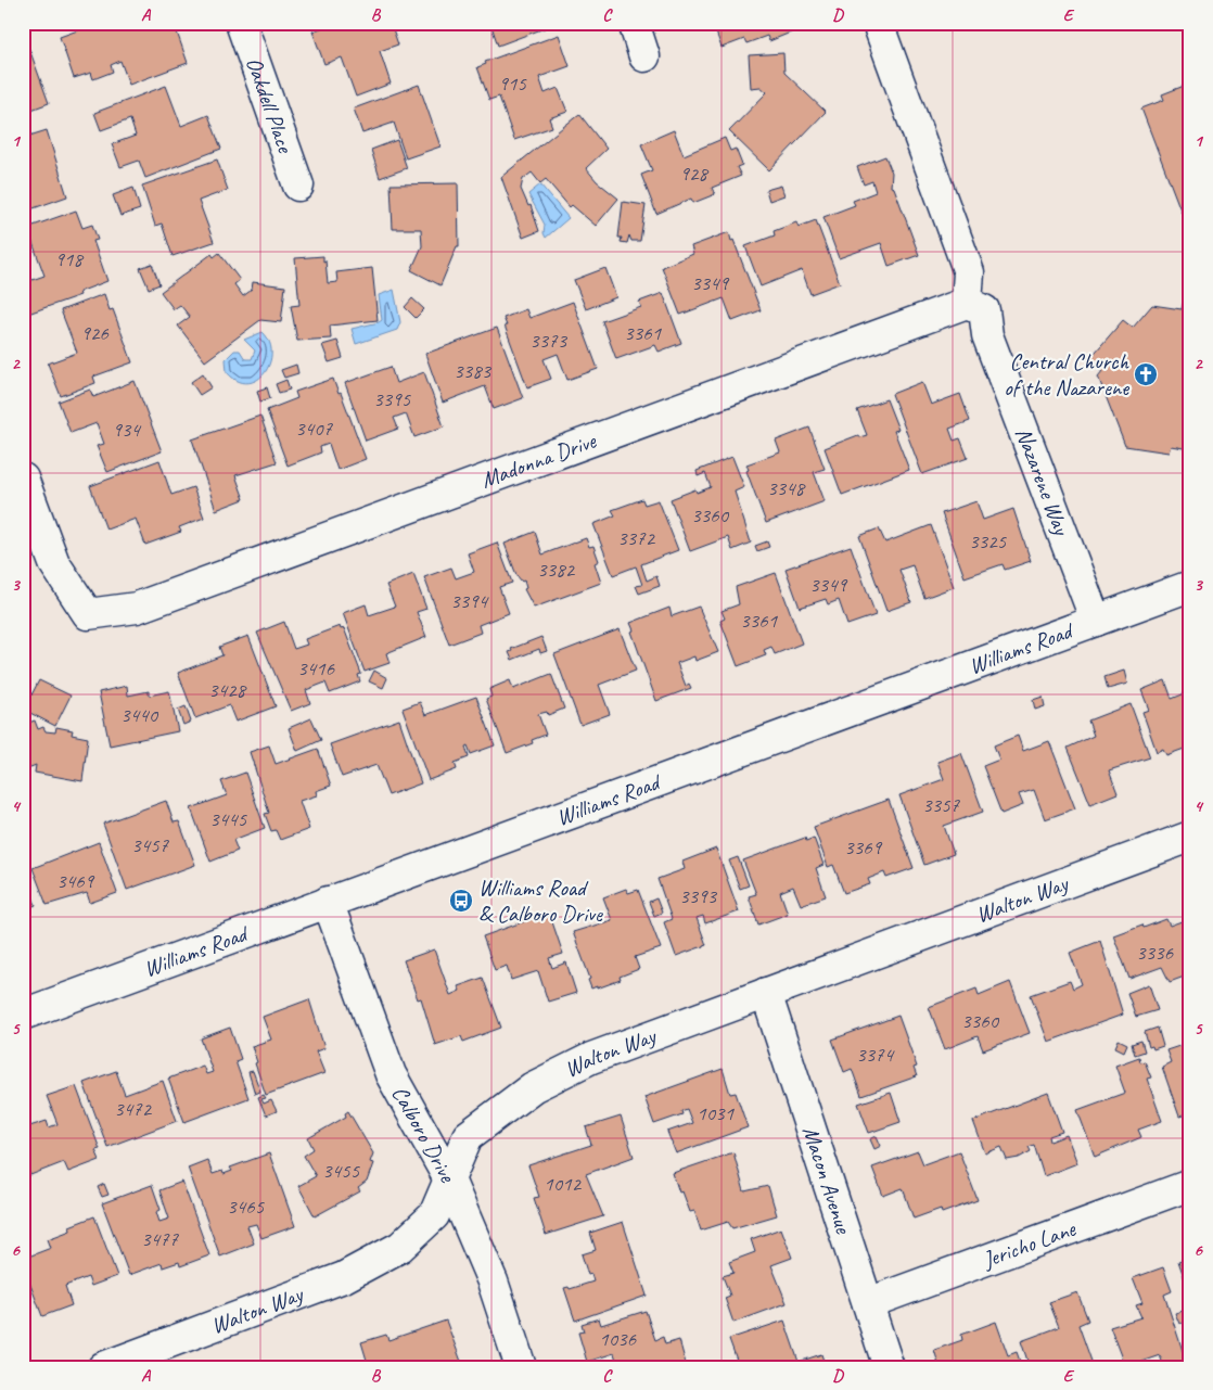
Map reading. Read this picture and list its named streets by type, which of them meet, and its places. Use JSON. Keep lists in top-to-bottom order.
{
  "streets": {
    "street": [
      "Oakdell Place",
      "Madonna Drive",
      "Nazarene Way",
      "Williams Road",
      "Walton Way",
      "Calboro Drive",
      "Macon Avenue",
      "Jericho Lane"
    ]
  },
  "crossings": [
    ["Madonna Drive", "Nazarene Way"],
    ["Nazarene Way", "Williams Road"],
    ["Williams Road", "Calboro Drive"],
    ["Walton Way", "Calboro Drive"],
    ["Walton Way", "Macon Avenue"],
    ["Macon Avenue", "Jericho Lane"]
  ],
  "places": {
    "church": ["Central Church of the Nazarene"],
    "bus stop": ["Williams Road & Calboro Drive"]
  },
  "house_numbers": [
    "915",
    "928",
    "918",
    "3349",
    "926",
    "3361",
    "3373",
    "3383",
    "3395",
    "3407",
    "934",
    "3348",
    "3360",
    "3372",
    "3325",
    "3382",
    "3349",
    "3394",
    "3361",
    "3416",
    "3428",
    "3440",
    "3357",
    "3445",
    "3457",
    "3369",
    "3469",
    "3393",
    "3336",
    "3360",
    "3374",
    "3472",
    "1031",
    "3455",
    "1012",
    "3465",
    "3477",
    "1036"
  ],
  "grid": {
    "columns": [
      "A",
      "B",
      "C",
      "D",
      "E"
    ],
    "rows": [
      "1",
      "2",
      "3",
      "4",
      "5",
      "6"
    ]
  }
}
